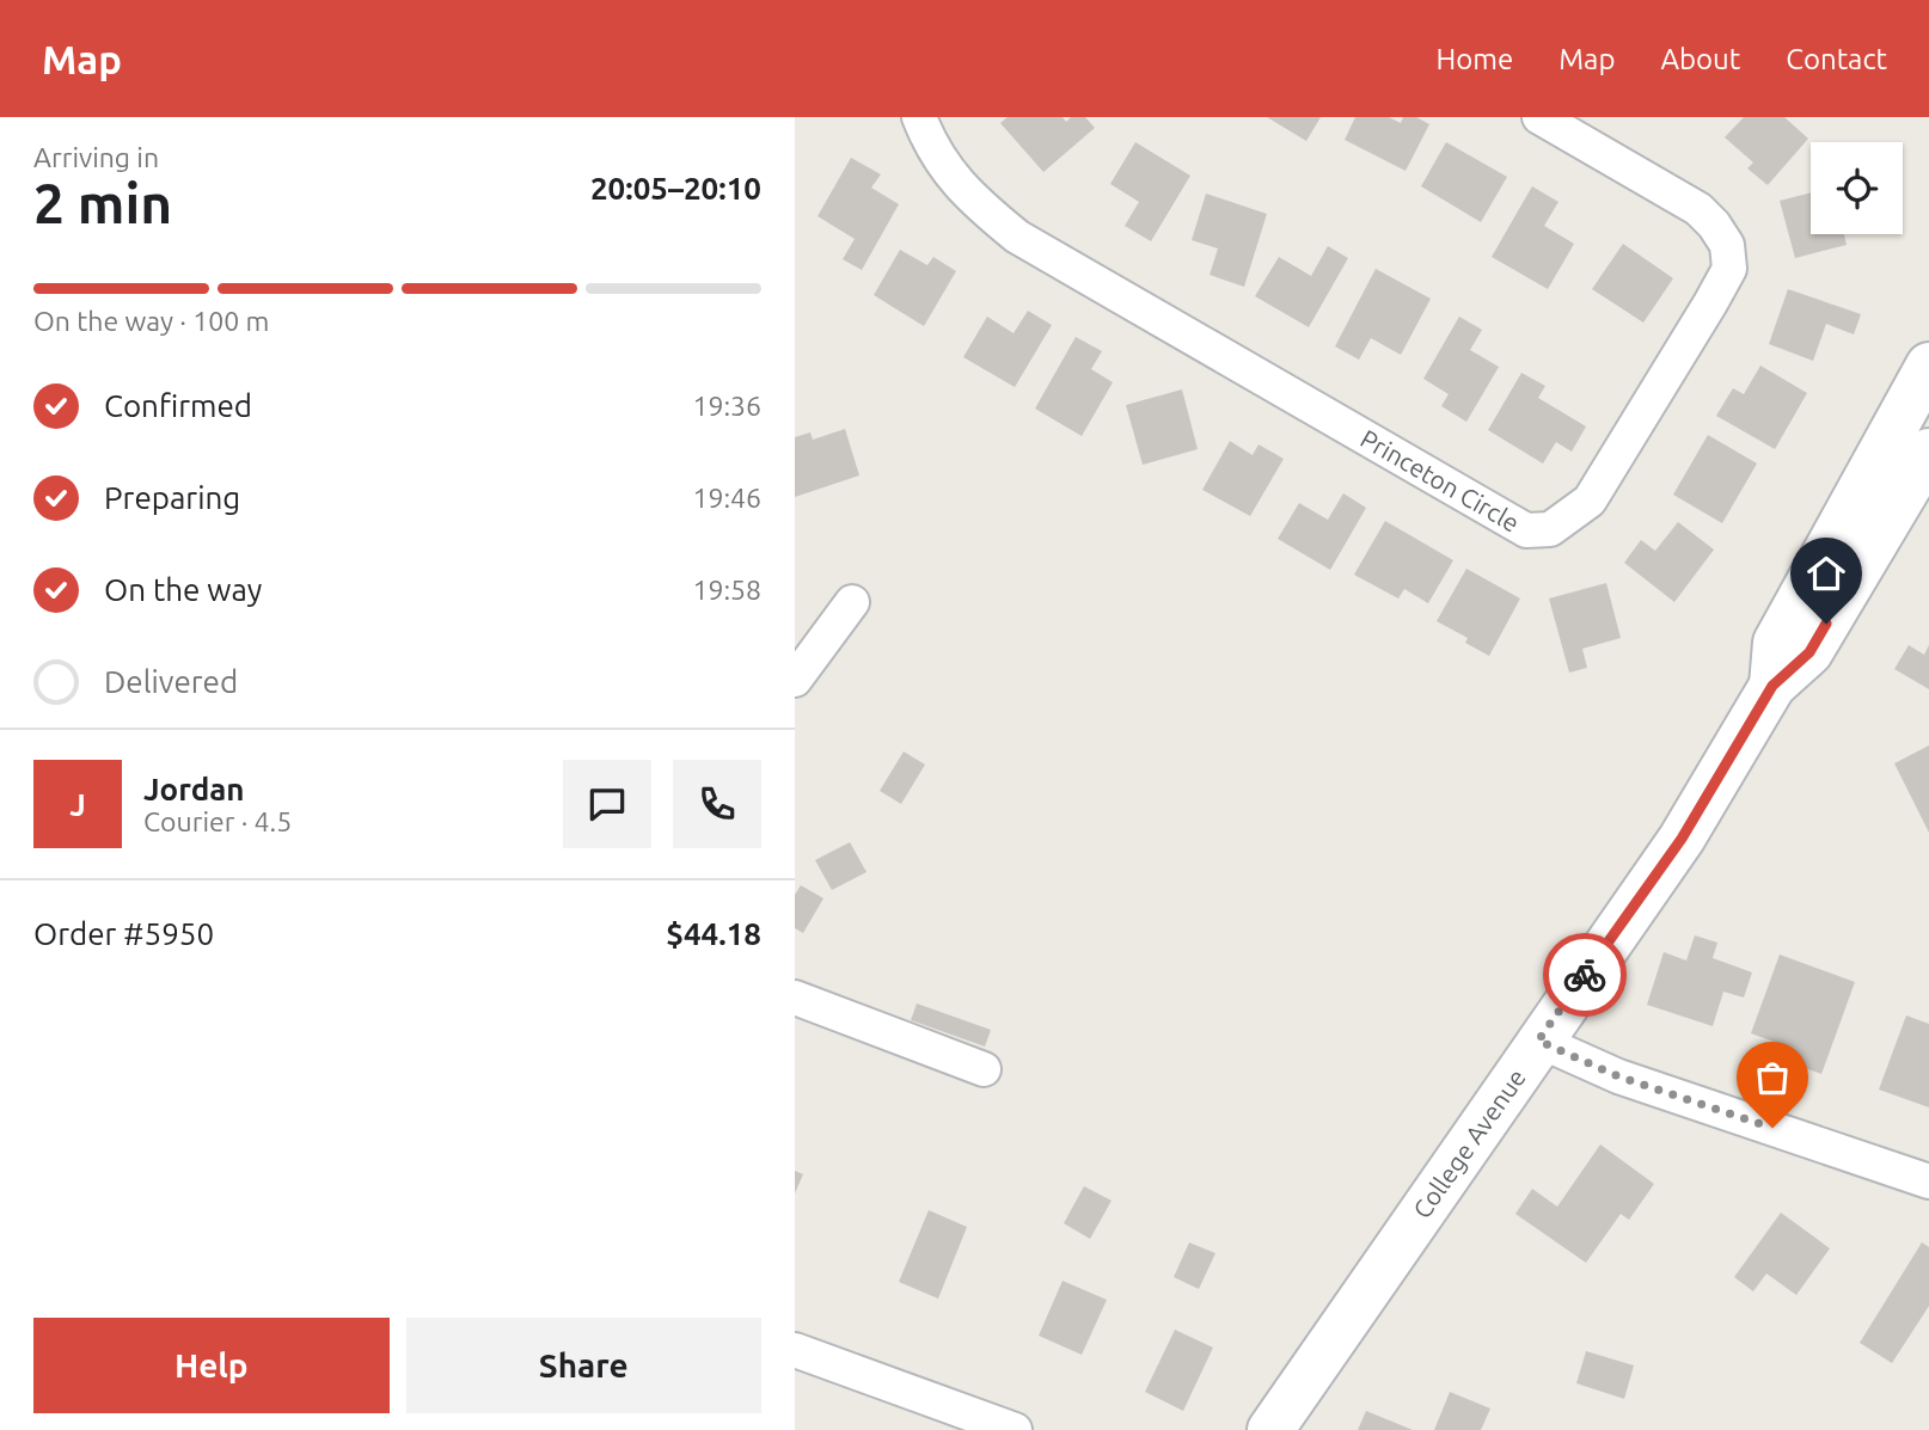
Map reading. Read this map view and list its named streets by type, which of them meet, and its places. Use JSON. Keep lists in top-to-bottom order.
{
  "streets": {
    "main road": ["College Avenue"],
    "street": ["Princeton Circle"]
  },
  "page": {
    "header": "Map",
    "nav": [
      "Home",
      "Map",
      "About",
      "Contact"
    ],
    "heading": ["2 min", "Arriving in", "20:05–20:10"],
    "panel": [
      "Jordan",
      "Courier · 4.5",
      "Order #5950",
      "$44.18"
    ],
    "bar": "On the way · 100 m",
    "list": [
      ["Confirmed", "19:36"],
      ["Preparing", "19:46"],
      ["On the way", "19:58"],
      "Delivered"
    ],
    "round": "J",
    "buttons": ["Help", "Share"]
  }
}
